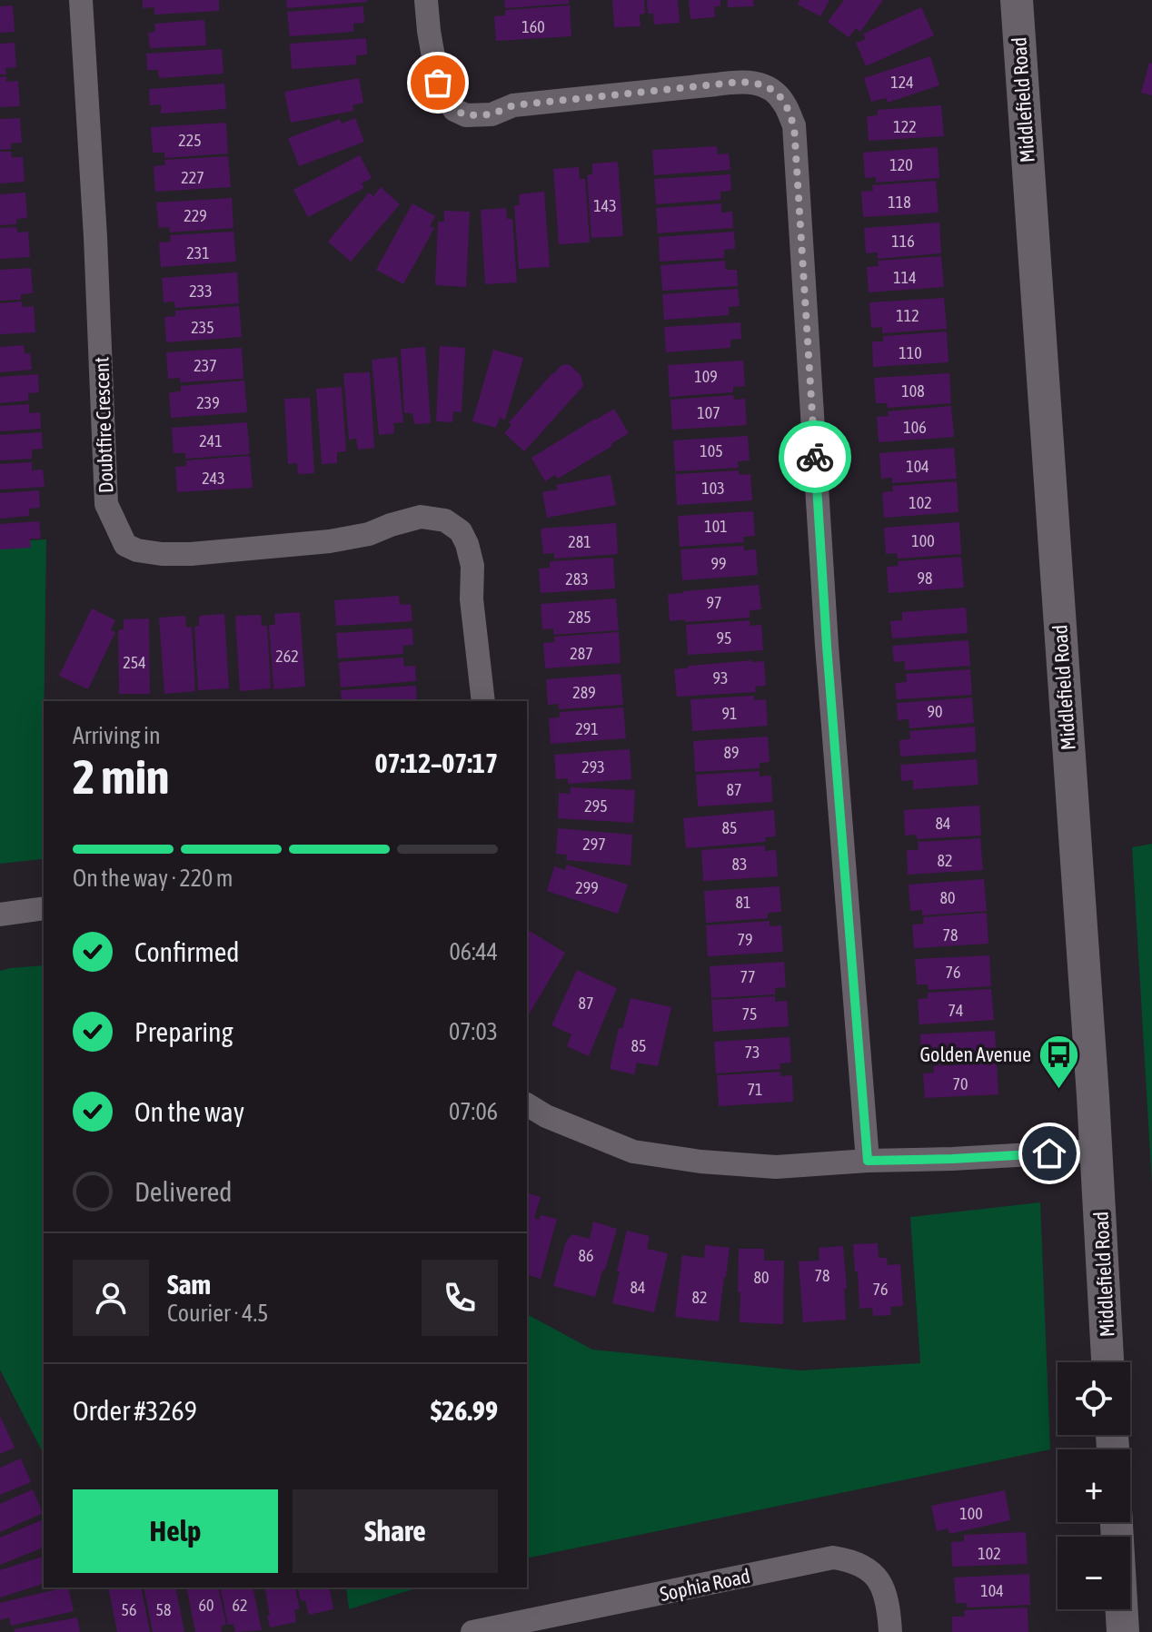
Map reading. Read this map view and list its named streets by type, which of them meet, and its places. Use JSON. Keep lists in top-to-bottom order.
{
  "streets": {
    "main road": ["Middlefield Road"],
    "street": ["Doubtfire Crescent", "Sophia Road"]
  },
  "places": {
    "bus stop": ["Golden Avenue"]
  },
  "house_numbers": [
    "160",
    "124",
    "122",
    "225",
    "120",
    "227",
    "118",
    "143",
    "229",
    "116",
    "231",
    "114",
    "233",
    "112",
    "235",
    "110",
    "237",
    "109",
    "108",
    "239",
    "107",
    "106",
    "241",
    "105",
    "104",
    "243",
    "103",
    "102",
    "101",
    "100",
    "281",
    "99",
    "98",
    "283",
    "97",
    "285",
    "95",
    "287",
    "262",
    "254",
    "93",
    "289",
    "90",
    "91",
    "291",
    "89",
    "293",
    "87",
    "295",
    "84",
    "85",
    "297",
    "82",
    "83",
    "299",
    "80",
    "81",
    "78",
    "79",
    "76",
    "77",
    "87",
    "74",
    "75",
    "85",
    "73",
    "70",
    "71",
    "86",
    "78",
    "80",
    "84",
    "76",
    "82",
    "100",
    "102",
    "104",
    "60",
    "62",
    "56",
    "58"
  ],
  "page": {
    "heading": ["2 min", "Arriving in", "07:12–07:17"],
    "panel": [
      "Sam",
      "Courier · 4.5",
      "Order #3269",
      "$26.99"
    ],
    "bar": "On the way · 220 m",
    "list": [
      ["Confirmed", "06:44"],
      ["Preparing", "07:03"],
      ["On the way", "07:06"],
      "Delivered"
    ],
    "map_buttons": ["+", "−"],
    "buttons": ["Help", "Share"]
  }
}
